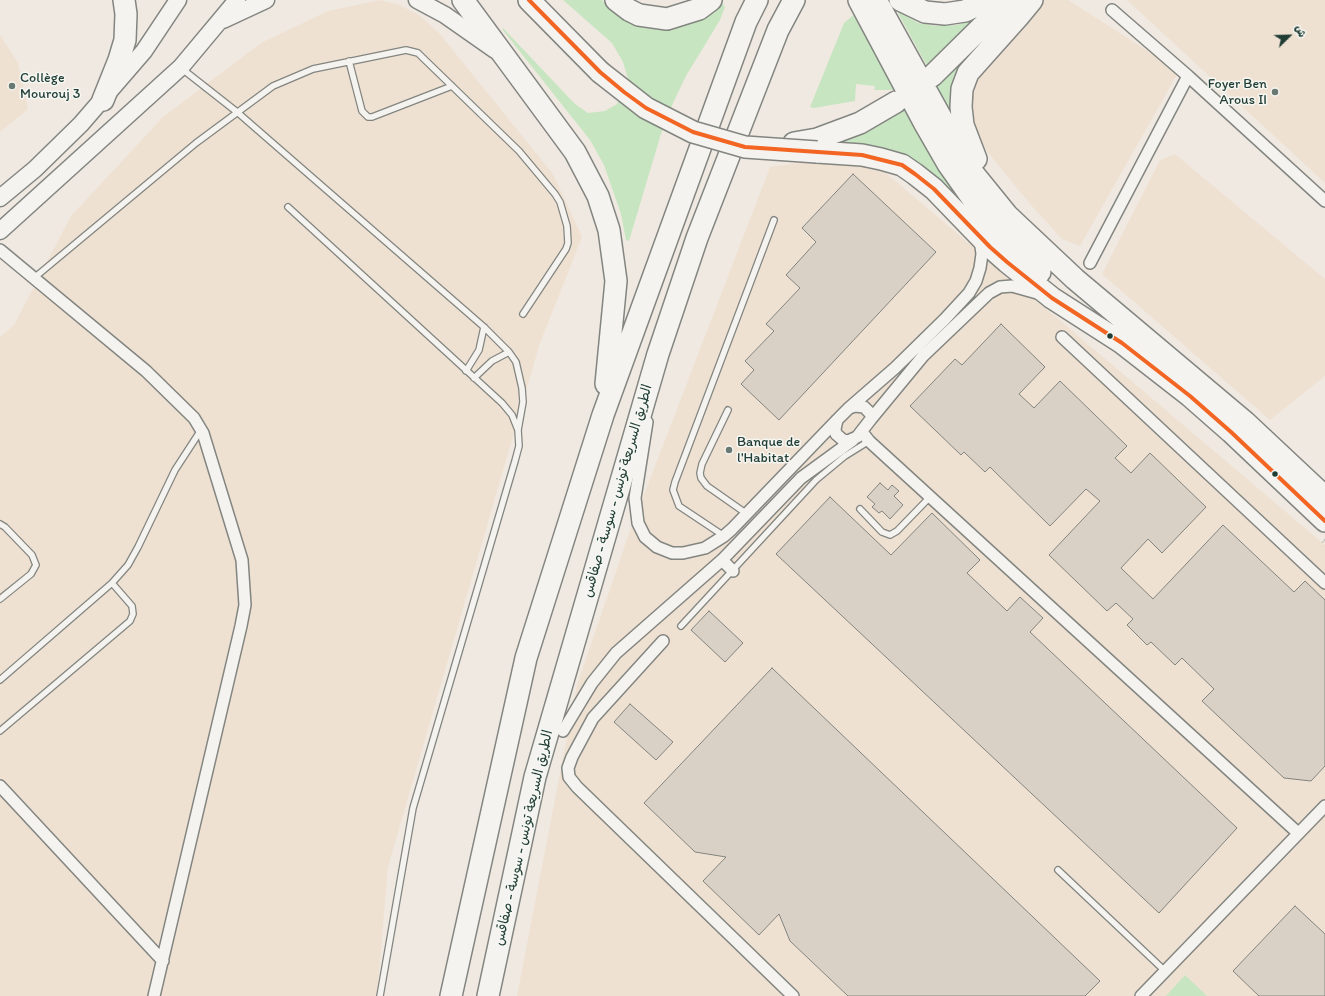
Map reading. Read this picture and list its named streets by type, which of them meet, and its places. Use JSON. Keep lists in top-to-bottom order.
{
  "streets": {
    "highway": ["الطريق السريعة تونس - سوسة - صفاقس"]
  },
  "places": ["Collège Mourouj 3", "Foyer Ben Arous II", "Banque de l'Habitat"],
  "north": "top right"
}
